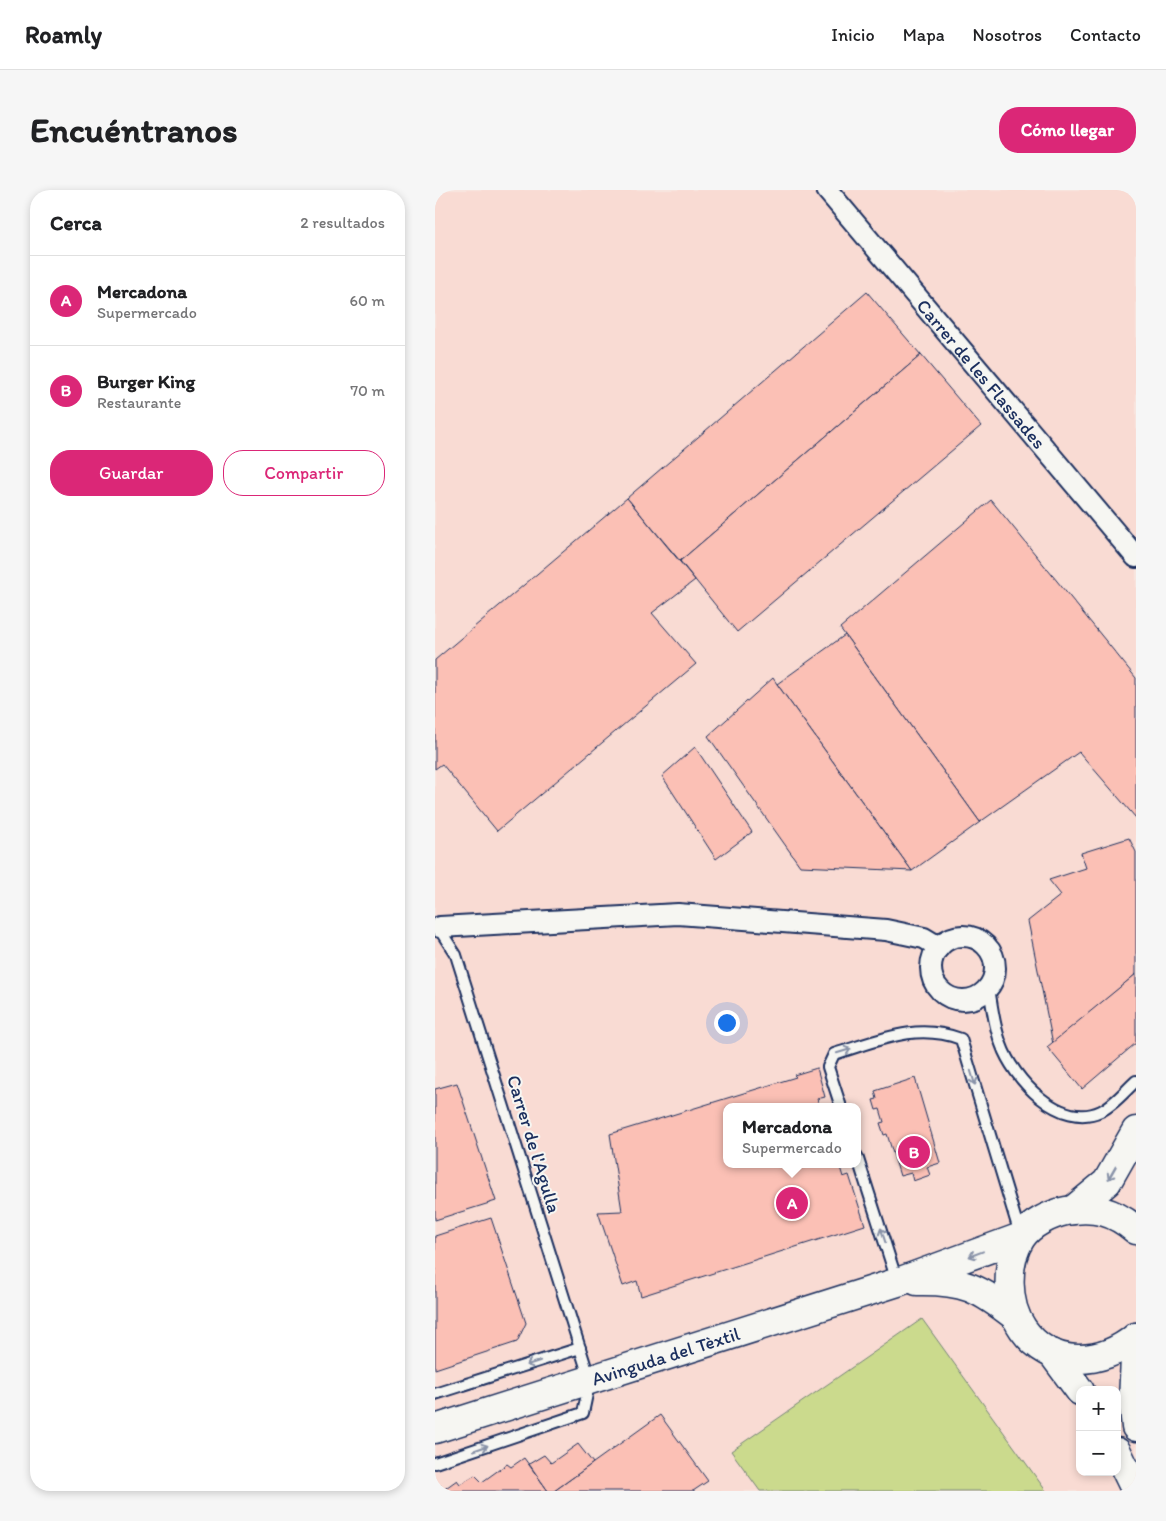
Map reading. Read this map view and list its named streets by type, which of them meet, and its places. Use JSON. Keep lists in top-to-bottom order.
{
  "streets": {
    "street": ["Carrer de les Flassades", "Avinguda del Tèxtil"],
    "lane": ["Carrer de l'Agulla"]
  },
  "crossings": [
    ["Carrer de l'Agulla", "Avinguda del Tèxtil"]
  ],
  "page": {
    "header": "Roamly",
    "nav": [
      "Inicio",
      "Mapa",
      "Nosotros",
      "Contacto"
    ],
    "buttons": [
      "Cómo llegar",
      ["Guardar", "Compartir"]
    ],
    "title": "Encuéntranos",
    "heading": ["Cerca", "2 resultados"],
    "list": [
      {
        "mark": "A",
        "name": "Mercadona",
        "note": "Supermercado",
        "value": "60 m"
      },
      {
        "mark": "B",
        "name": "Burger King",
        "note": "Restaurante",
        "value": "70 m"
      }
    ],
    "popup": ["Mercadona", "Supermercado"],
    "pins": ["B", "A"],
    "map_buttons": ["+", "−"]
  }
}
